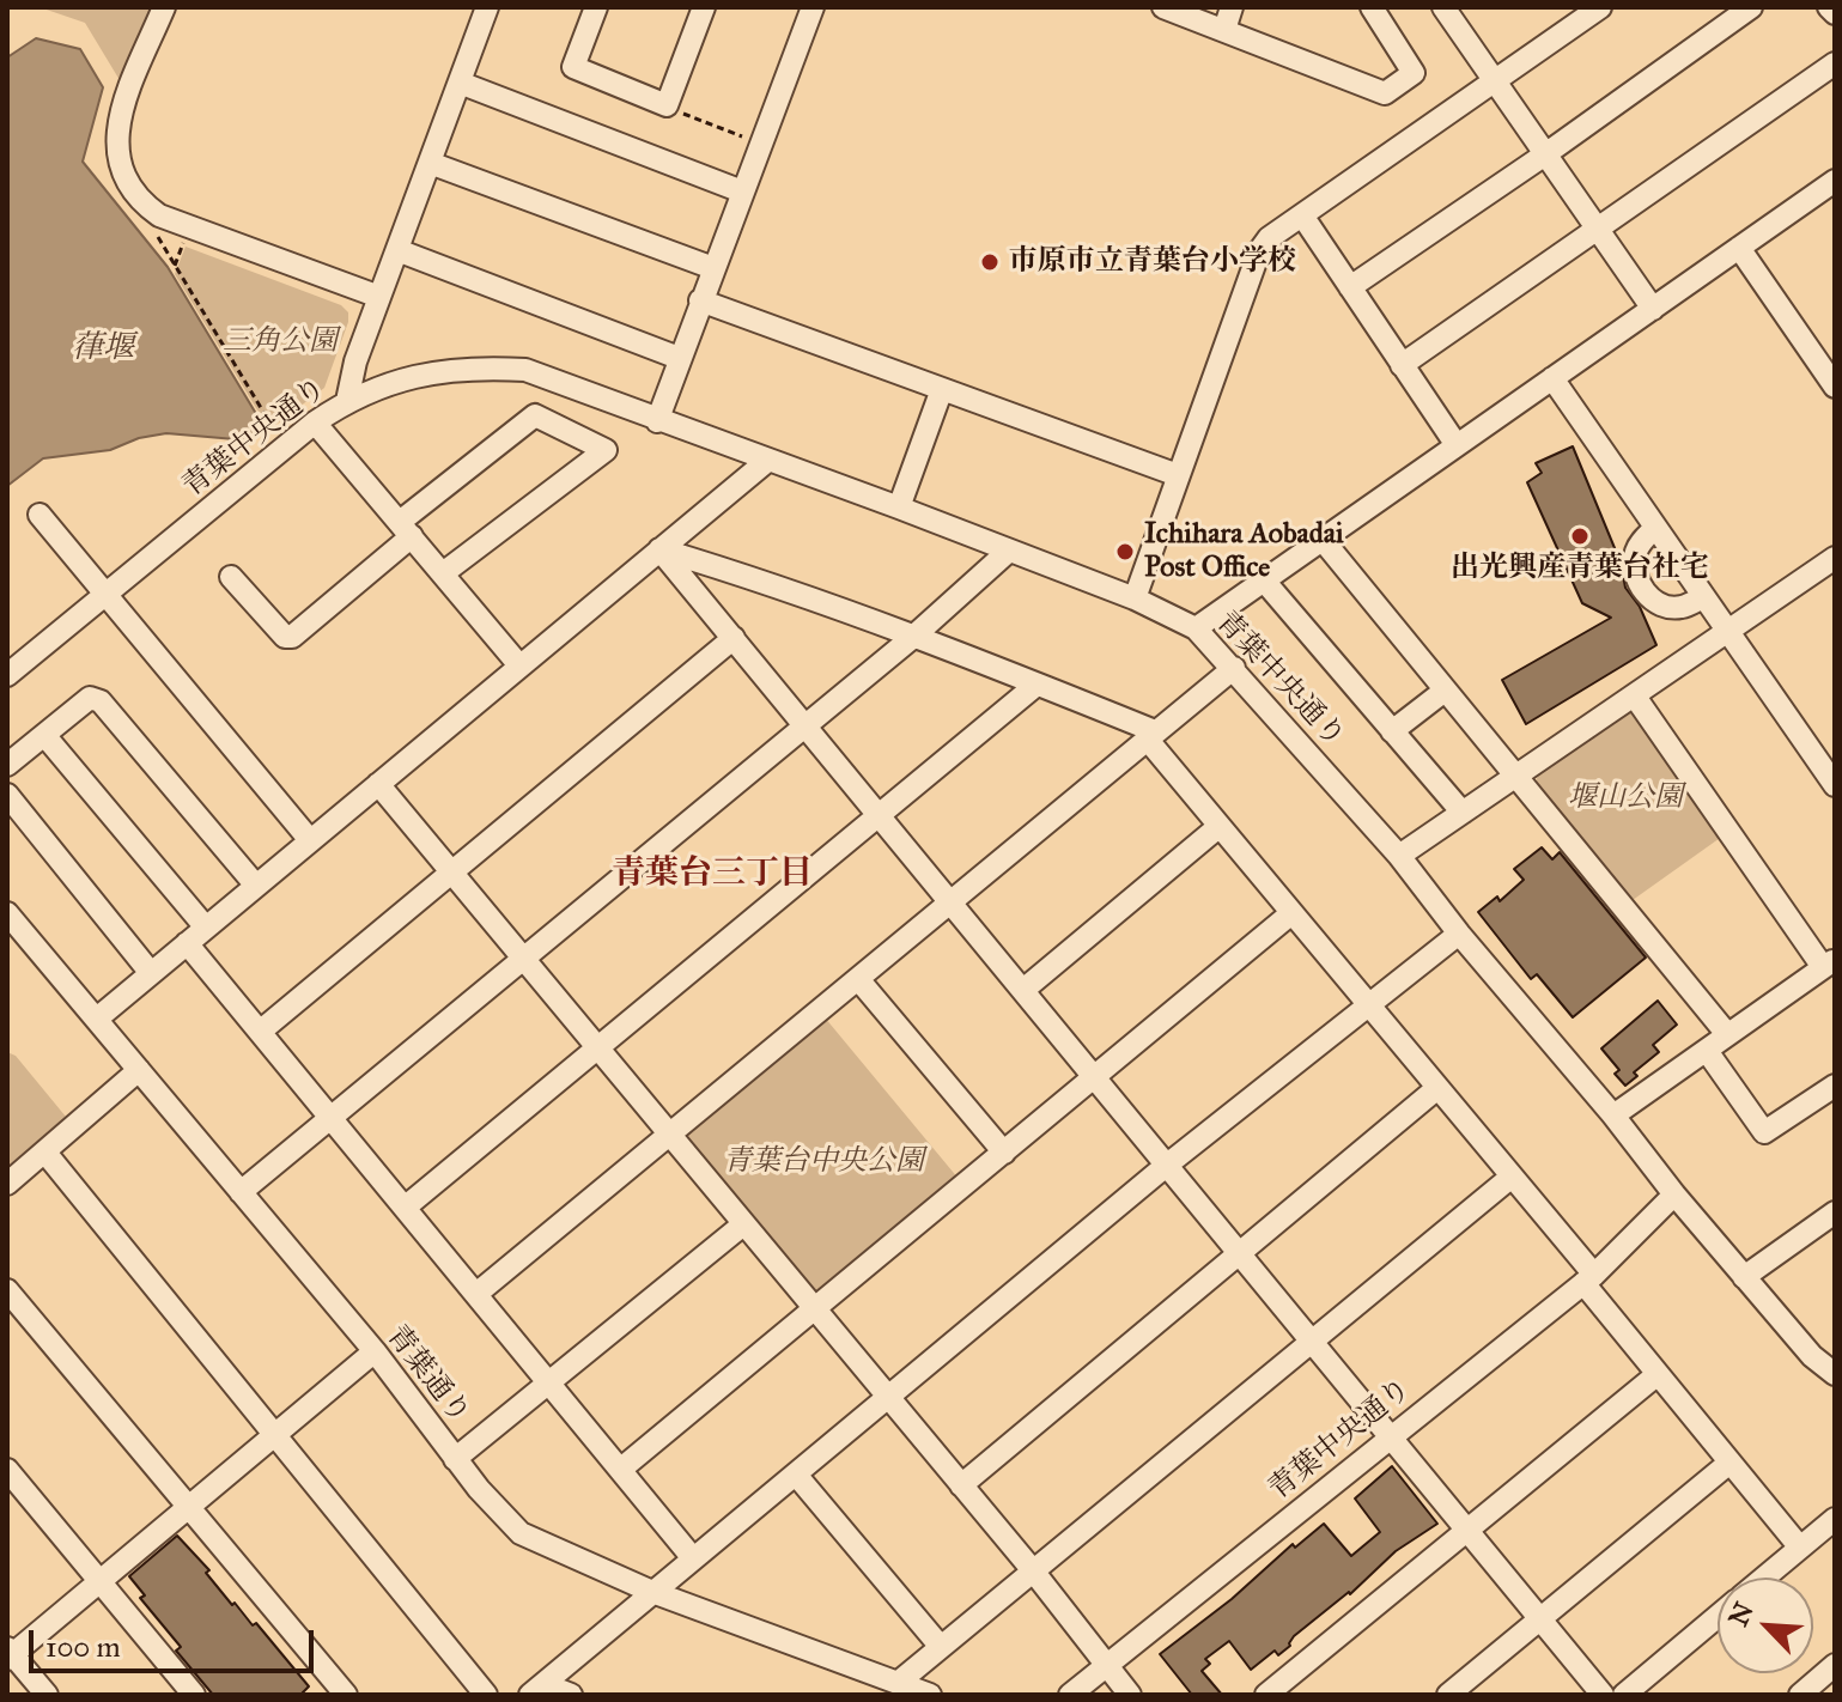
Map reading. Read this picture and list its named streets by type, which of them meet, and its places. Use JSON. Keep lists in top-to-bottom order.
{
  "streets": {
    "street": ["青葉中央通り", "青葉通り"]
  },
  "districts": ["青葉台三丁目"],
  "water": ["葎堰"],
  "parks": ["三角公園", "堰山公園", "青葉台中央公園"],
  "places": ["市原市立青葉台小学校", "出光興産青葉台社宅", "Ichihara Aobadai Post Office"],
  "scale_bar": "100 m",
  "north": "top left"
}
